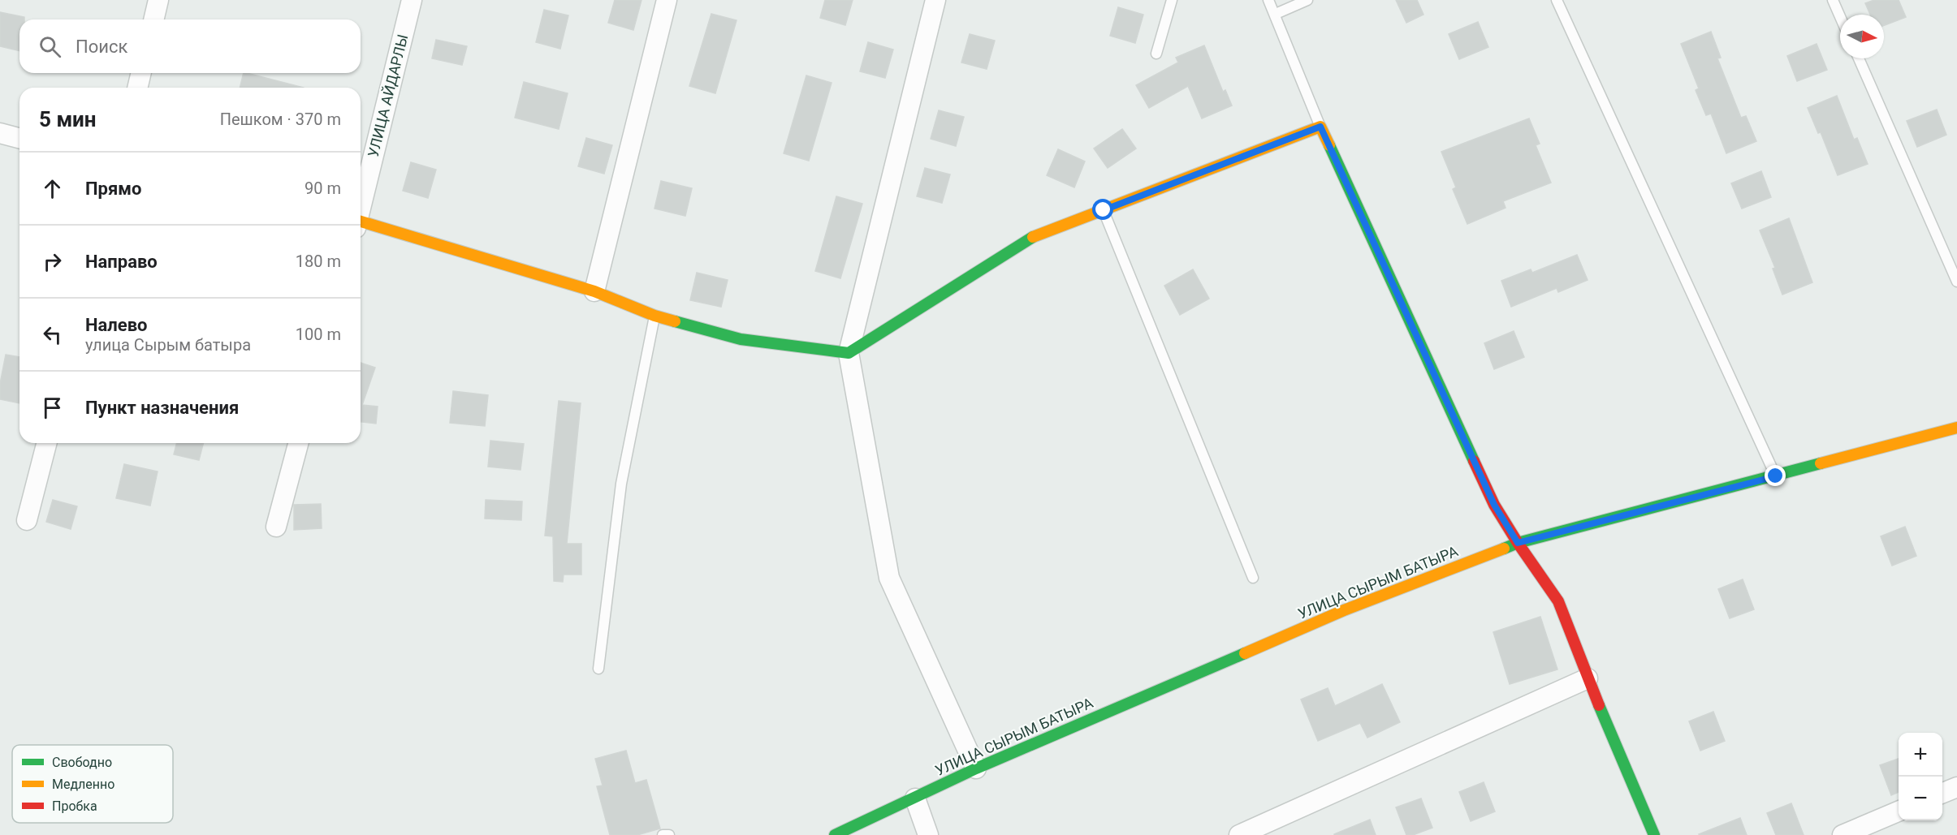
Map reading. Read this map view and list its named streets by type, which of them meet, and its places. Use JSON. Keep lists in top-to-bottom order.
{
  "streets": {
    "street": ["УЛИЦА АЙДАРЛЫ", "УЛИЦА СЫРЫМ БАТЫРА"]
  },
  "legend": ["Свободно", "Медленно", "Пробка"],
  "north": "right",
  "page": {
    "search": "Поиск",
    "heading": ["5 мин", "Пешком · 370 m"],
    "list": [
      ["Прямо", "90 m"],
      ["Направо", "180 m"],
      ["Налево", "улица Сырым батыра", "100 m"],
      "Пункт назначения"
    ],
    "map_buttons": ["+", "−"]
  }
}
